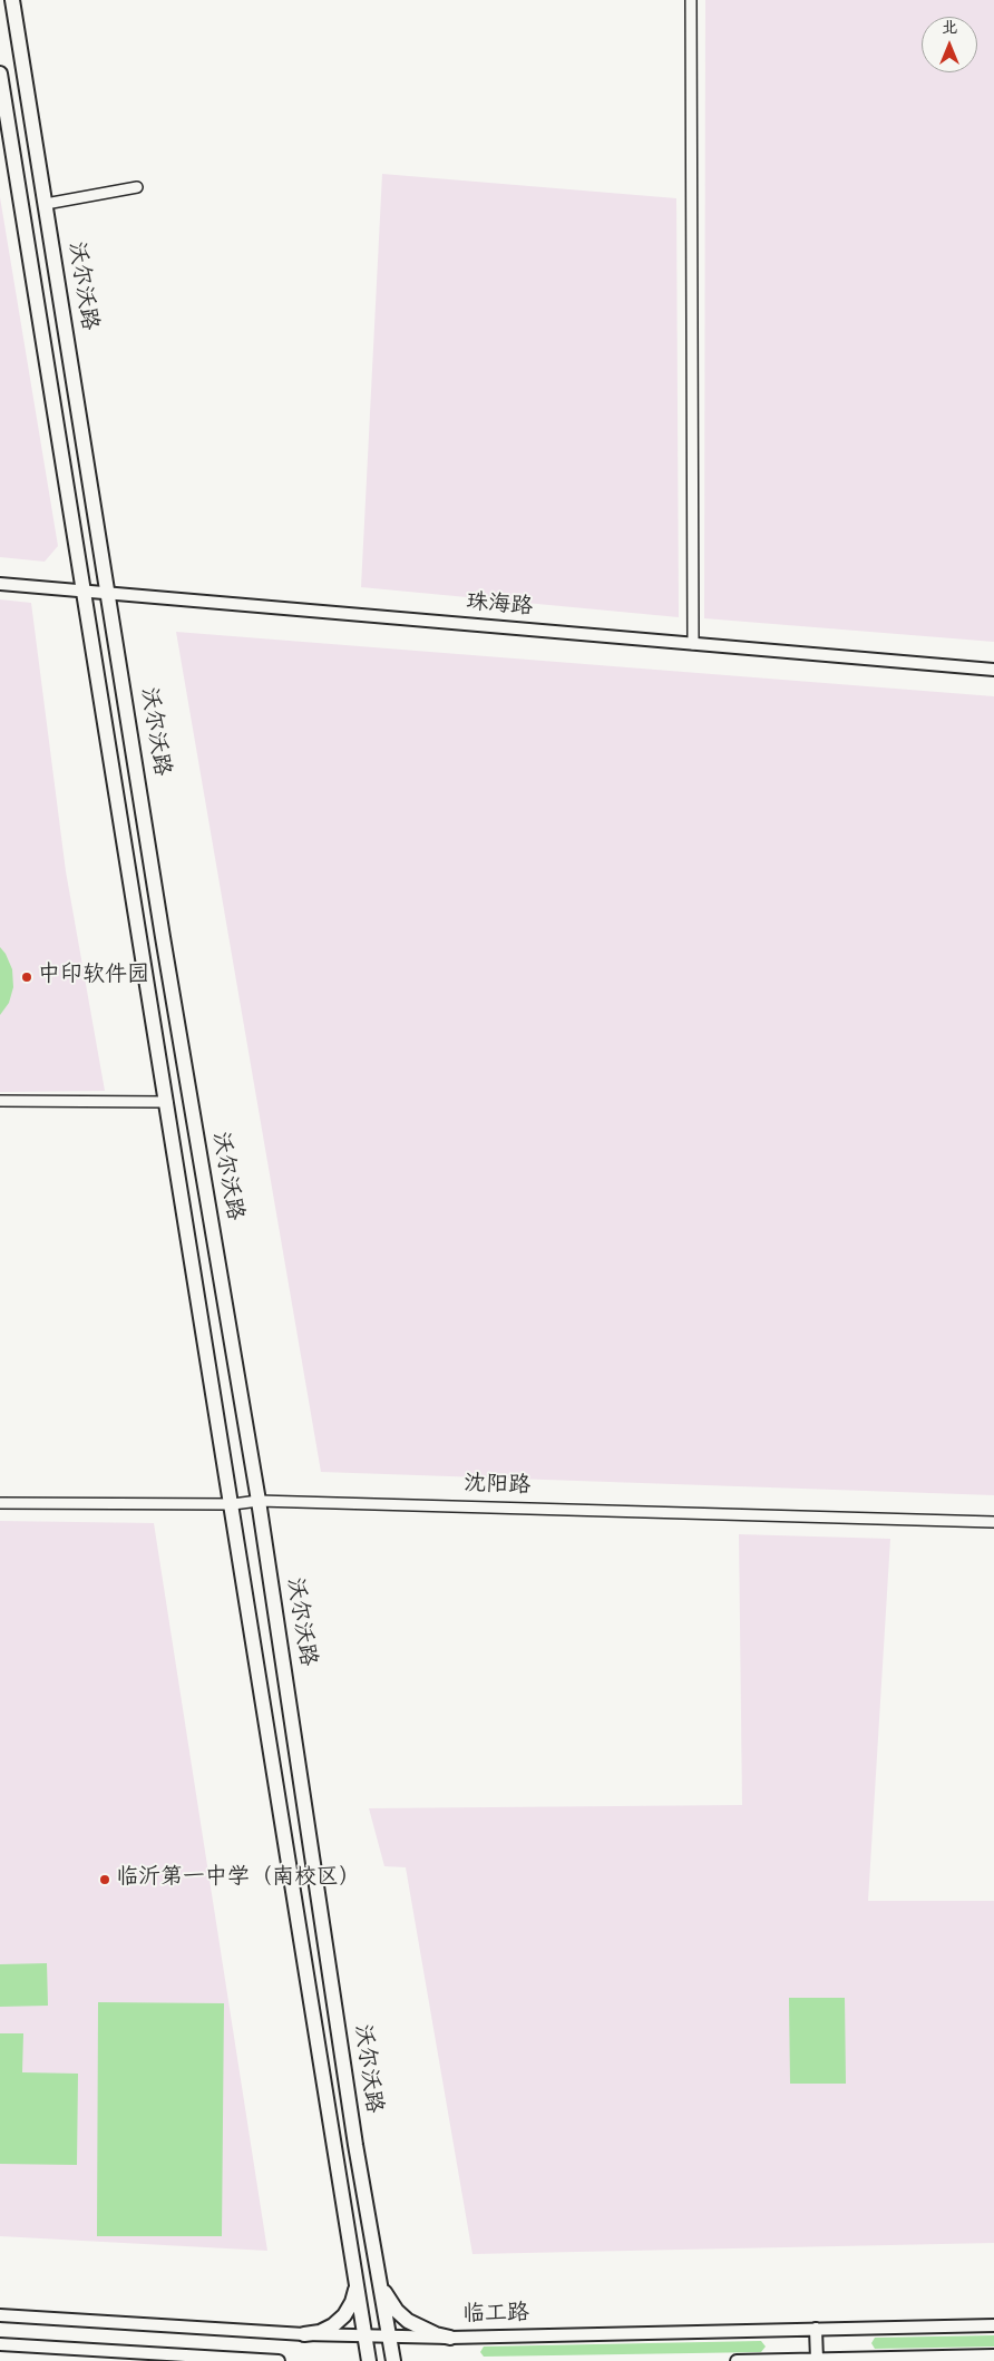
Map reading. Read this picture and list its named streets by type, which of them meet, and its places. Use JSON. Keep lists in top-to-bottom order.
{
  "streets": {
    "highway": ["沃尔沃路"],
    "main road": ["珠海路", "临工路"],
    "street": ["沈阳路"]
  },
  "crossings": [
    ["沃尔沃路", "珠海路"],
    ["沃尔沃路", "沈阳路"],
    ["沃尔沃路", "临工路"]
  ],
  "places": ["中印软件园", "临沂第一中学（南校区）"],
  "north": "top"
}
